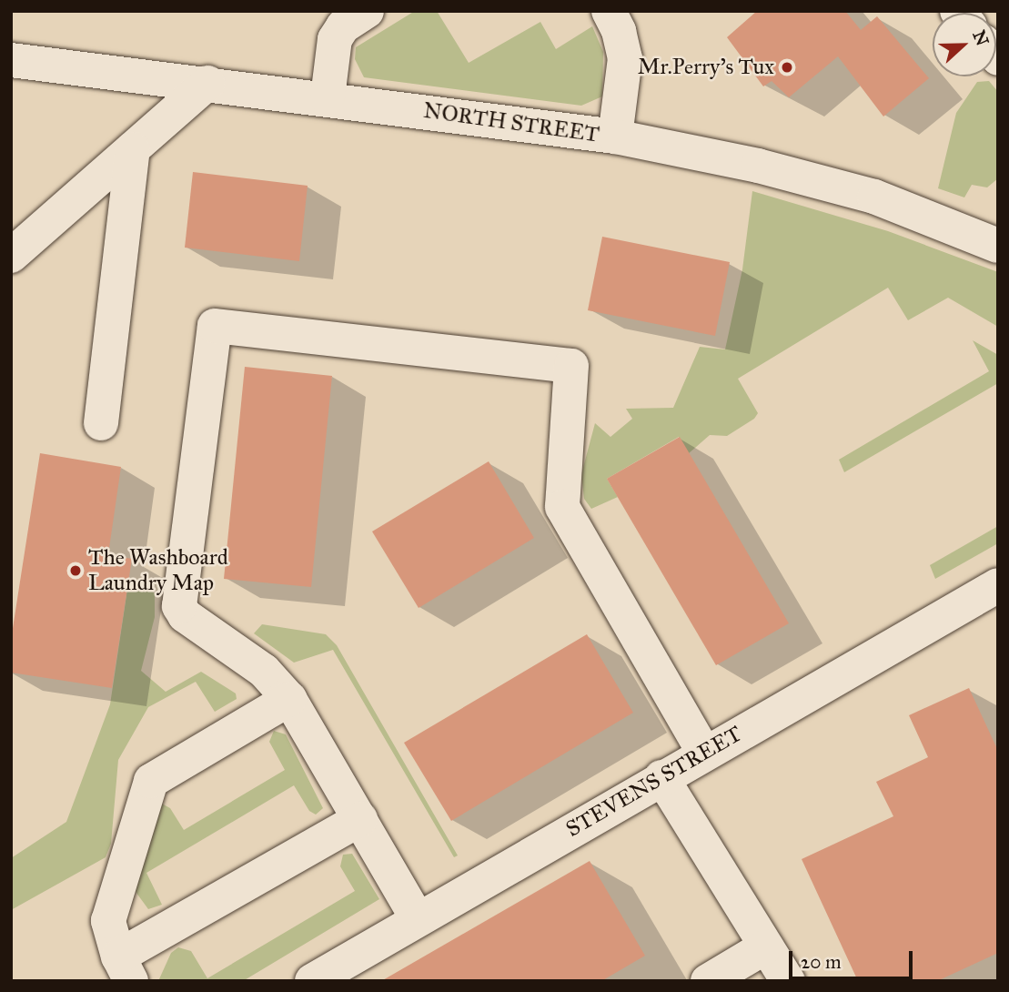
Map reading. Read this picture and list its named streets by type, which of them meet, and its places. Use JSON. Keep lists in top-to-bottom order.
{
  "streets": {
    "street": ["NORTH STREET", "STEVENS STREET"]
  },
  "places": ["Mr.Perry's Tux", "The Washboard Laundry Map"],
  "scale_bar": "20 m",
  "north": "right"
}
